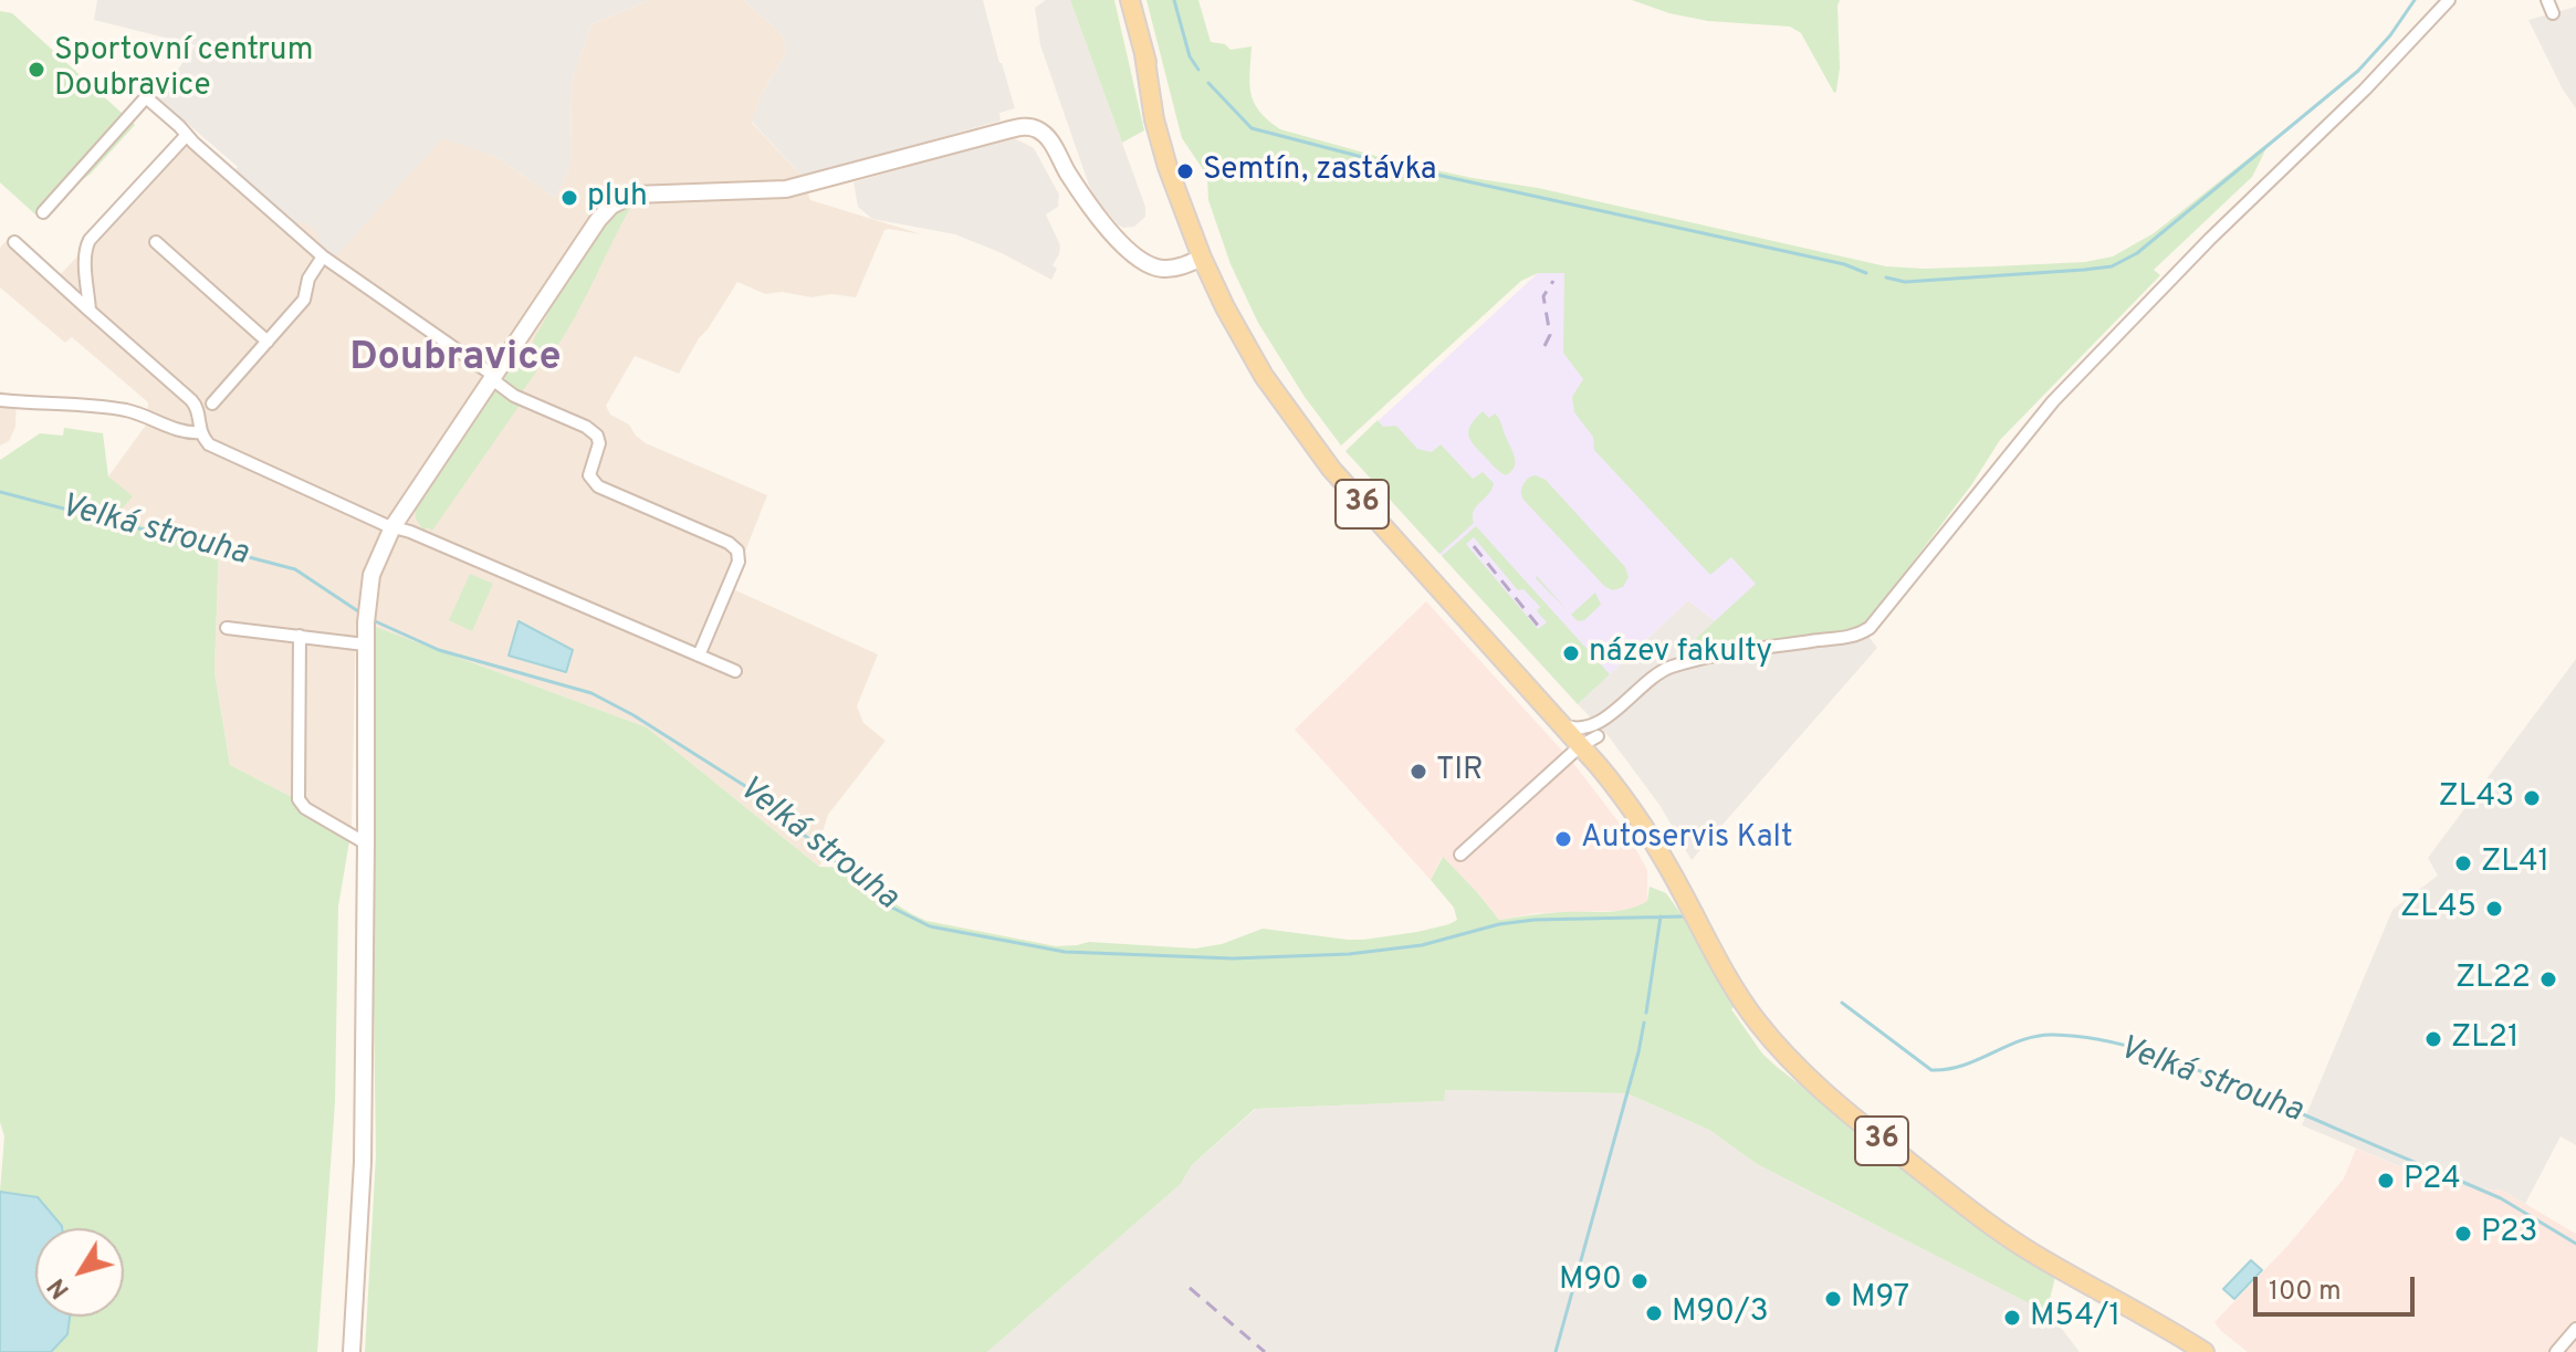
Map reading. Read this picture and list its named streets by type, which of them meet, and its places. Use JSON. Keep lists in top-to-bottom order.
{
  "streets": {
    "main road": ["36"]
  },
  "districts": ["Doubravice"],
  "water": ["Velká strouha"],
  "places": [
    "Sportovní centrum Doubravice",
    "Semtín, zastávka",
    "pluh",
    "název fakulty",
    "TIR",
    "ZL43",
    "Autoservis Kalt",
    "ZL41",
    "ZL45",
    "ZL22",
    "ZL21",
    "P24",
    "P23",
    "M90",
    "M97",
    "M90/3",
    "M54/1"
  ],
  "scale_bar": "100 m",
  "north": "bottom left"
}
